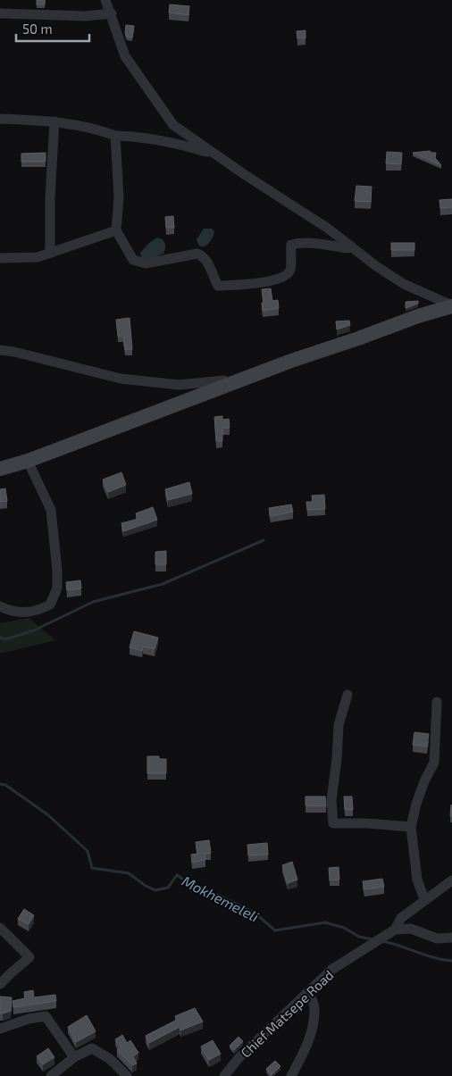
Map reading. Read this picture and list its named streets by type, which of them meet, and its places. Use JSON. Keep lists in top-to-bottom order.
{
  "streets": {
    "street": ["Chief Matsepe Road"]
  },
  "water": ["Mokhemeleli"],
  "scale_bar": "50 m"
}
